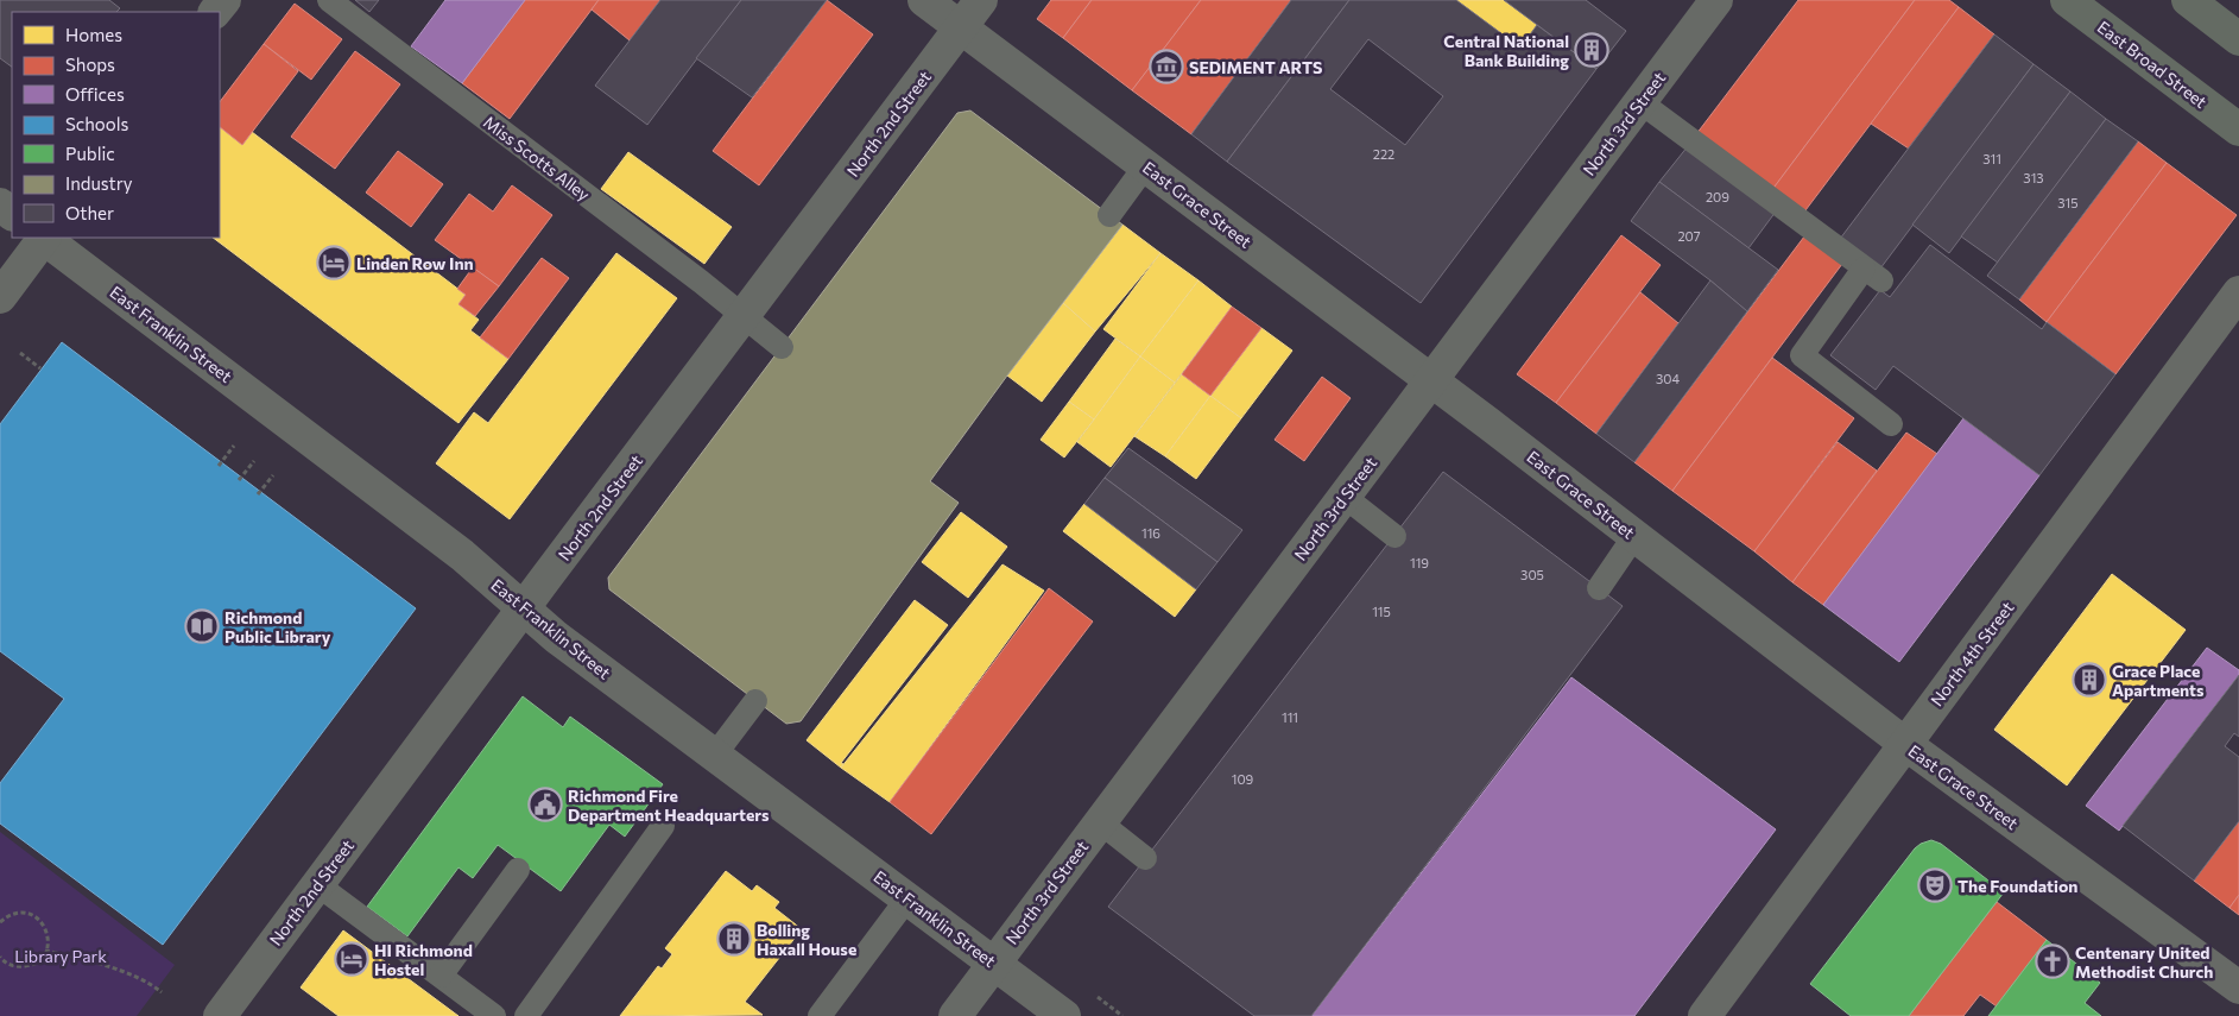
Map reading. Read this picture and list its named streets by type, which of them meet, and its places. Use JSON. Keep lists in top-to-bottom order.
{
  "streets": {
    "main road": ["East Broad Street"],
    "street": [
      "North 2nd Street",
      "North 3rd Street",
      "East Grace Street",
      "East Franklin Street",
      "North 4th Street"
    ],
    "lane": ["Miss Scotts Alley"]
  },
  "crossings": [
    ["North 2nd Street", "Miss Scotts Alley"],
    ["North 2nd Street", "East Grace Street"],
    ["North 2nd Street", "East Franklin Street"],
    ["North 3rd Street", "East Grace Street"],
    ["North 3rd Street", "East Franklin Street"],
    ["East Grace Street", "North 4th Street"]
  ],
  "parks": ["Library Park"],
  "places": {
    "building": ["Central National Bank Building", "Grace Place Apartments", "Bolling Haxall House"],
    "museum": ["SEDIMENT ARTS"],
    "hotel": ["Linden Row Inn", "HI Richmond Hostel"],
    "library": ["Richmond Public Library"],
    "public building": ["Richmond Fire Department Headquarters"],
    "theatre": ["The Foundation"],
    "church": ["Centenary United Methodist Church"]
  },
  "house_numbers": [
    "222",
    "311",
    "313",
    "209",
    "315",
    "207",
    "304",
    "116",
    "119",
    "305",
    "115",
    "111",
    "109"
  ],
  "legend": [
    "Homes",
    "Shops",
    "Offices",
    "Schools",
    "Public",
    "Industry",
    "Other"
  ]
}
